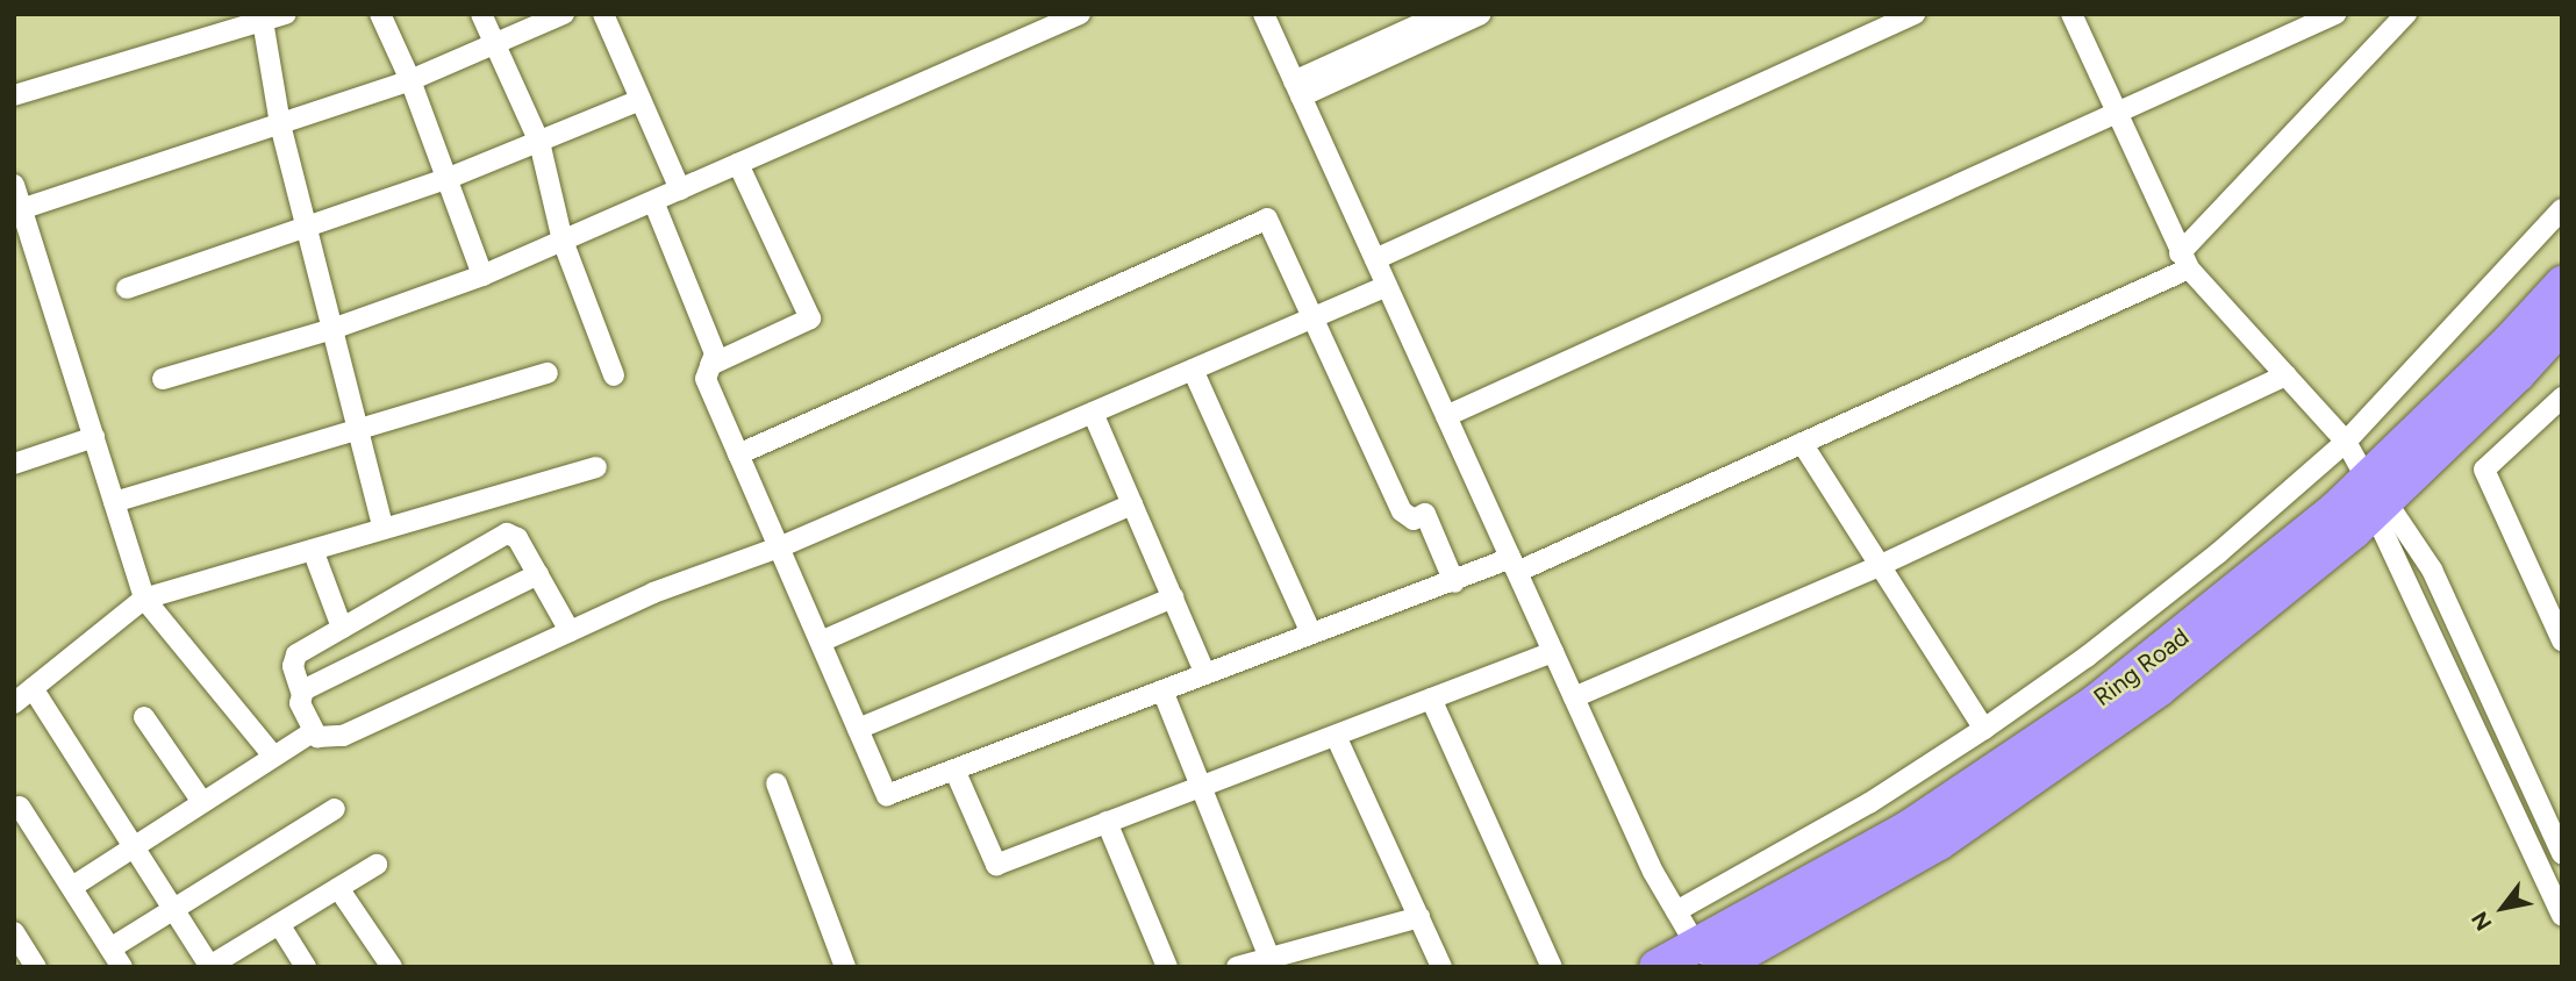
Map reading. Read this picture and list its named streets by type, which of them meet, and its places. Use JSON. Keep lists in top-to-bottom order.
{
  "streets": {
    "highway": ["Ring Road"]
  },
  "north": "bottom left"
}
